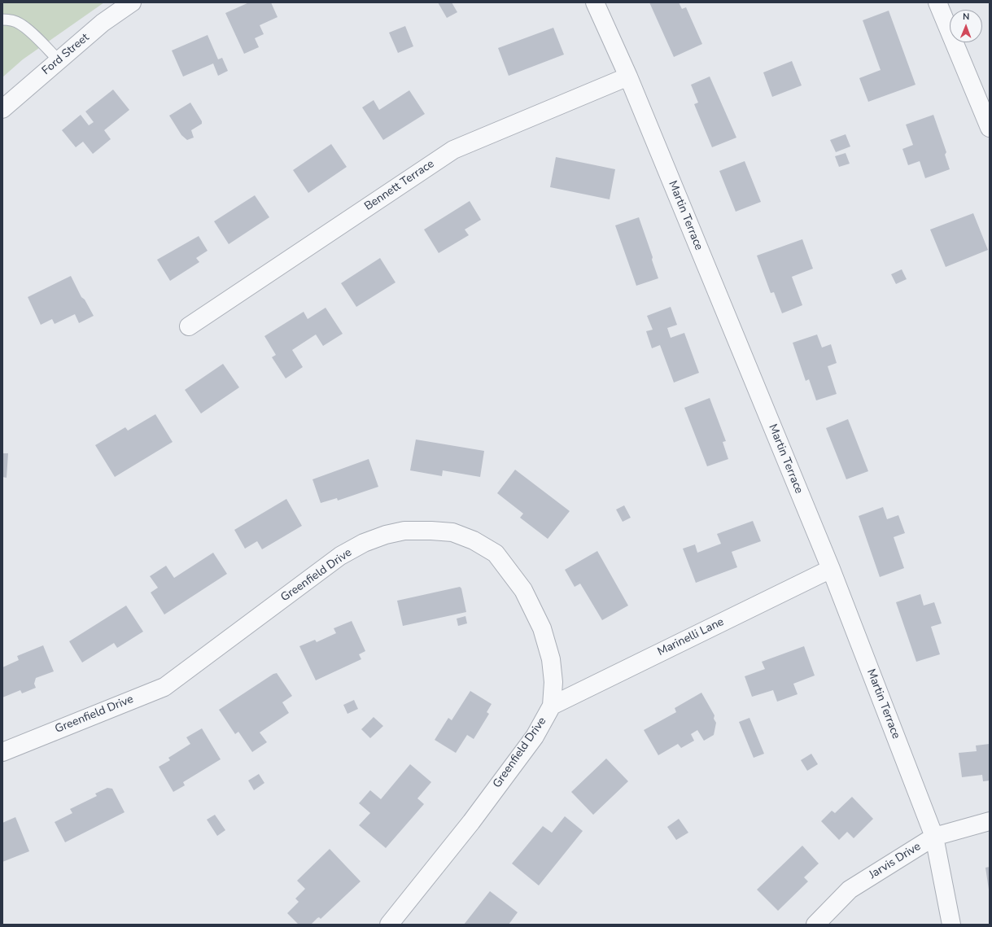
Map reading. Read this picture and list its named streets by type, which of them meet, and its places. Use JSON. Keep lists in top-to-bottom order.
{
  "streets": {
    "street": [
      "Ford Street",
      "Bennett Terrace",
      "Martin Terrace",
      "Greenfield Drive",
      "Marinelli Lane",
      "Jarvis Drive"
    ]
  },
  "crossings": [
    ["Bennett Terrace", "Martin Terrace"],
    ["Martin Terrace", "Marinelli Lane"],
    ["Martin Terrace", "Jarvis Drive"],
    ["Greenfield Drive", "Marinelli Lane"]
  ],
  "north": "top"
}
